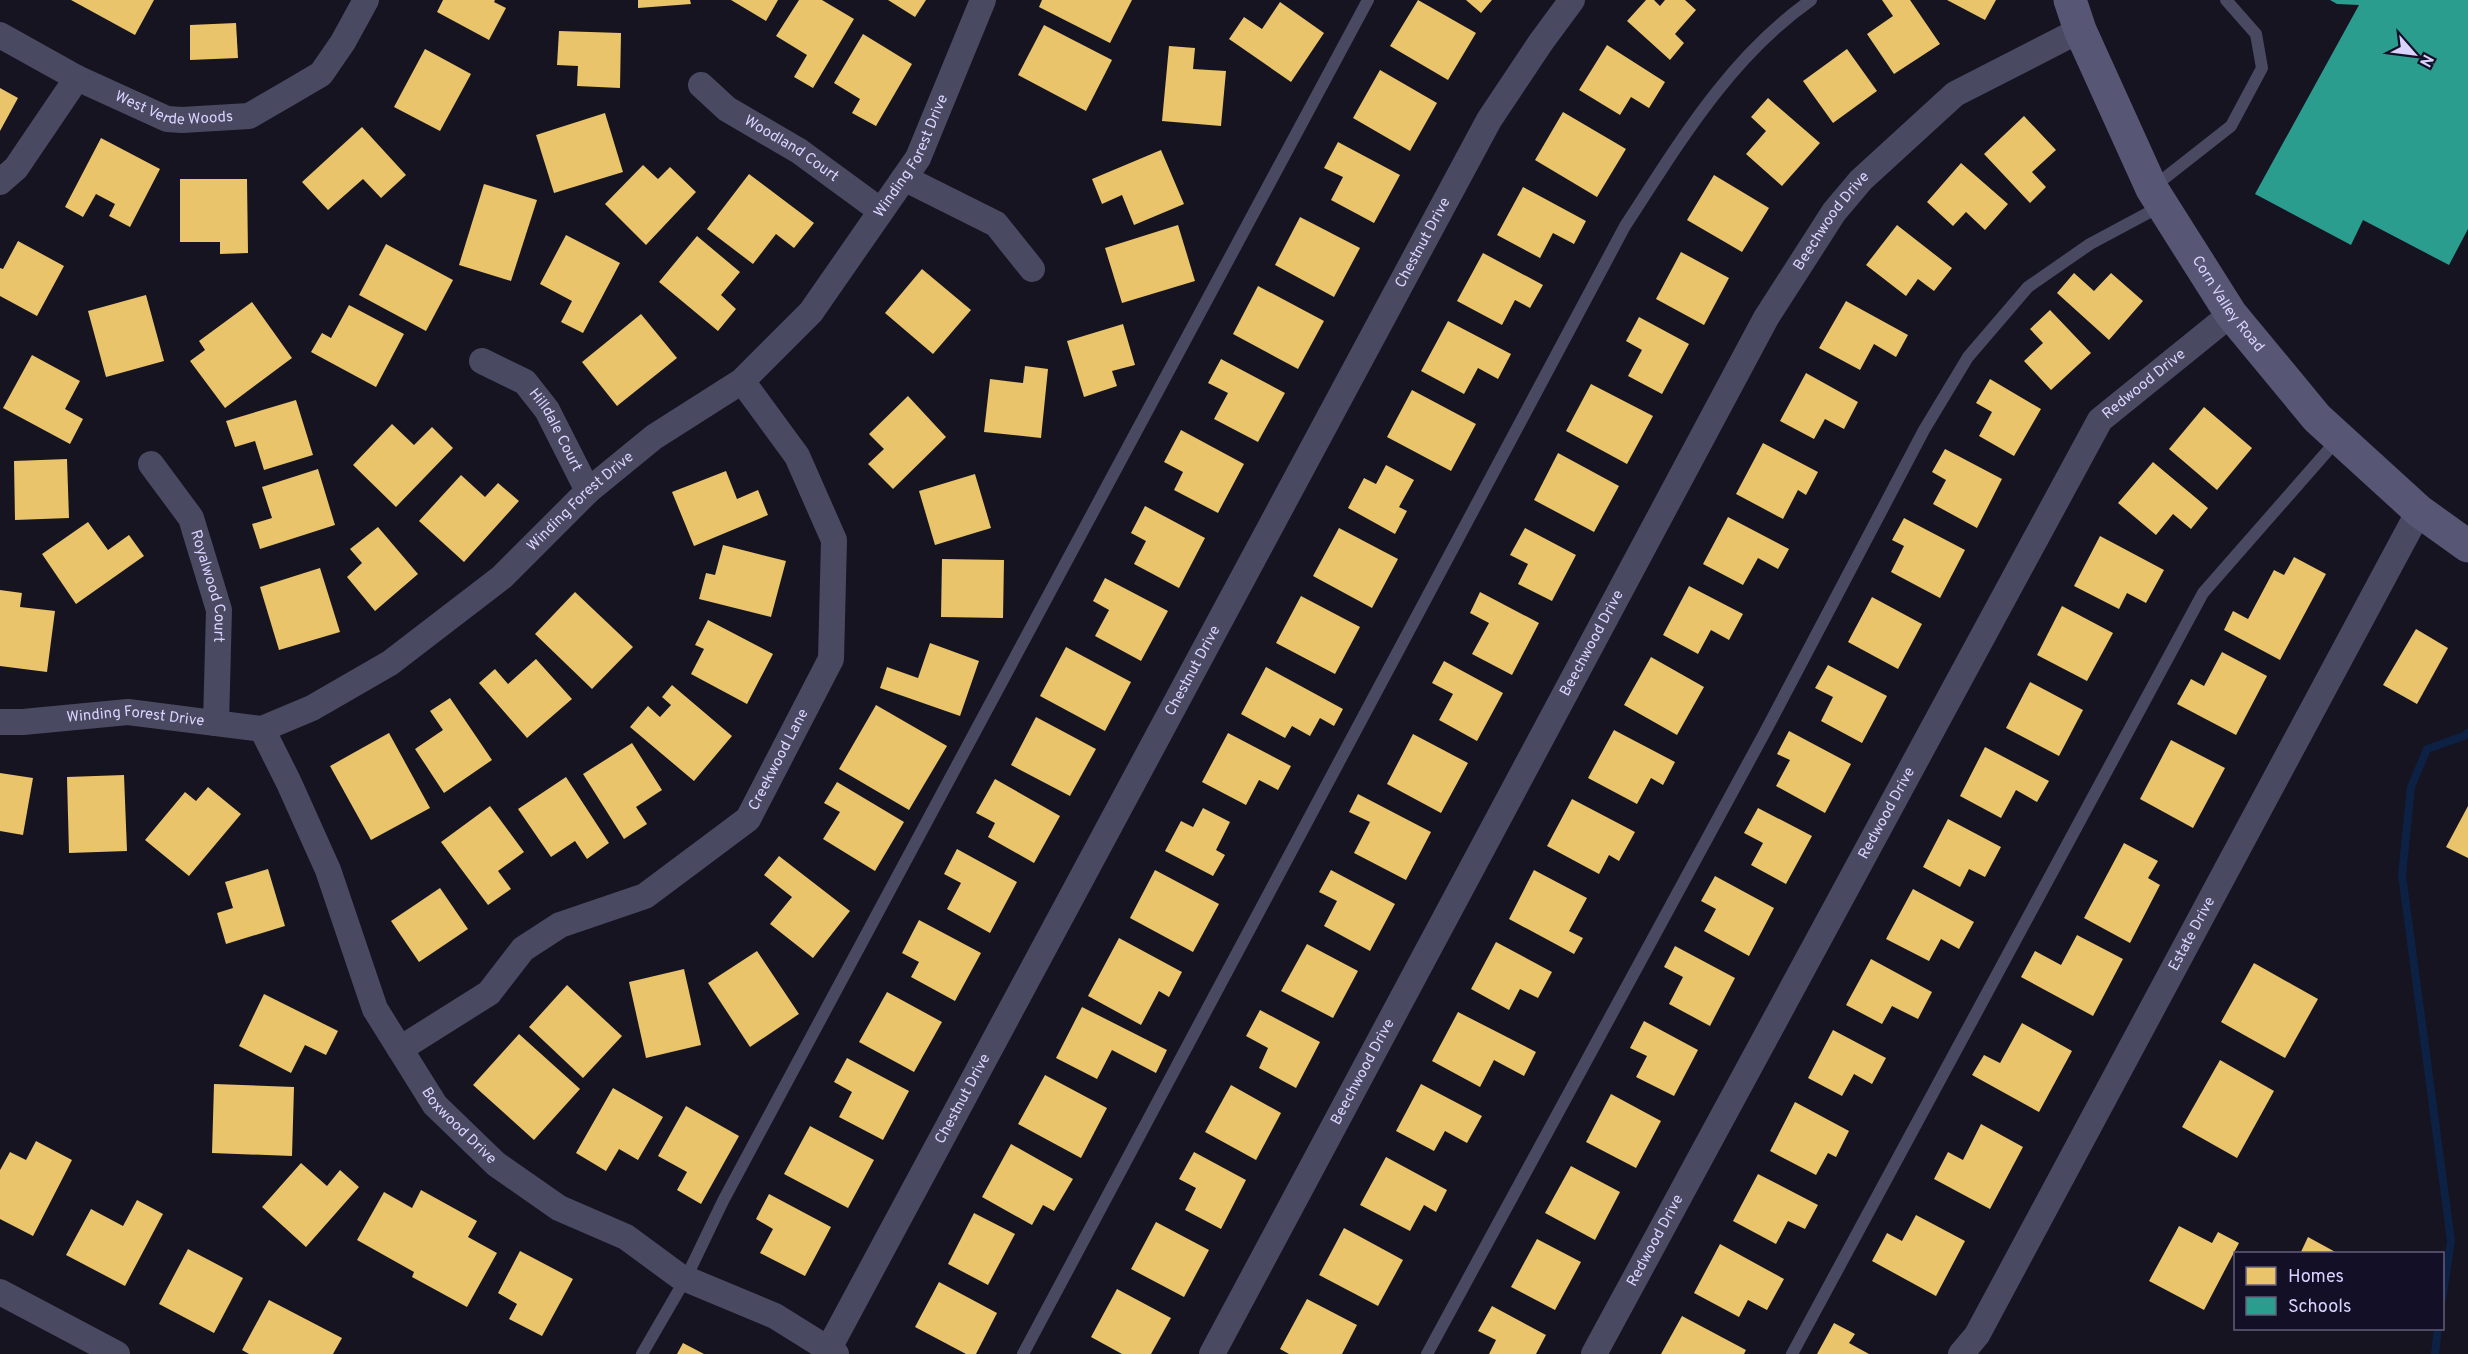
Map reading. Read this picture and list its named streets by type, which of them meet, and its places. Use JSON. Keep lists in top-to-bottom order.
{
  "streets": {
    "main road": ["Corn Valley Road"],
    "street": [
      "West Verde Woods",
      "Woodland Court",
      "Winding Forest Drive",
      "Beechwood Drive",
      "Chestnut Drive",
      "Redwood Drive",
      "Hilldale Court",
      "Royalwood Court",
      "Creekwood Lane",
      "Estate Drive",
      "Boxwood Drive"
    ]
  },
  "crossings": [
    ["Woodland Court", "Winding Forest Drive"],
    ["Winding Forest Drive", "Hilldale Court"],
    ["Winding Forest Drive", "Royalwood Court"],
    ["Winding Forest Drive", "Creekwood Lane"],
    ["Winding Forest Drive", "Boxwood Drive"],
    ["Beechwood Drive", "Corn Valley Road"],
    ["Chestnut Drive", "Boxwood Drive"],
    ["Corn Valley Road", "Redwood Drive"],
    ["Corn Valley Road", "Estate Drive"],
    ["Creekwood Lane", "Boxwood Drive"]
  ],
  "legend": ["Homes", "Schools"],
  "north": "bottom right"
}
